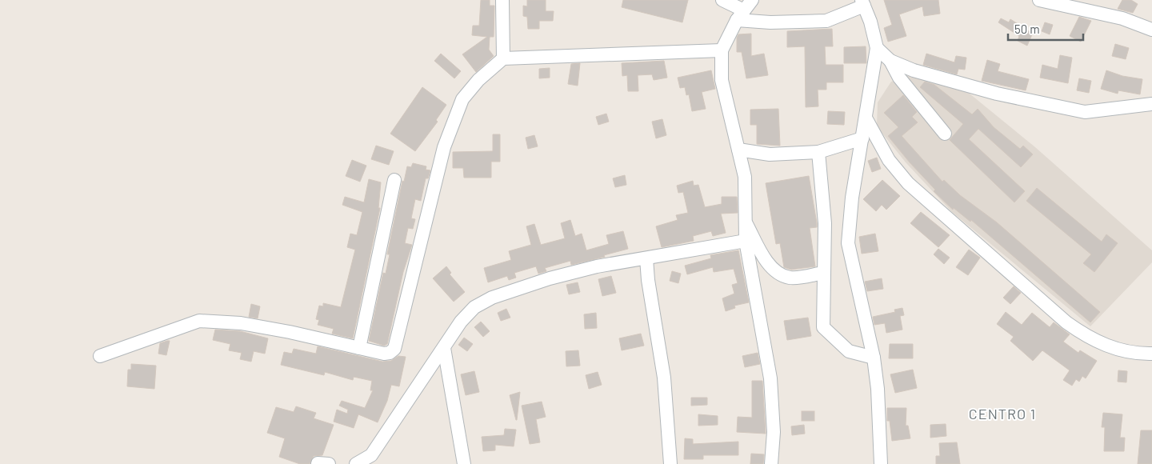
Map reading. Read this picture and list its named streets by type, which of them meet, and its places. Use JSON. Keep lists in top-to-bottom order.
{
  "districts": ["CENTRO 1"],
  "scale_bar": "50 m"
}
